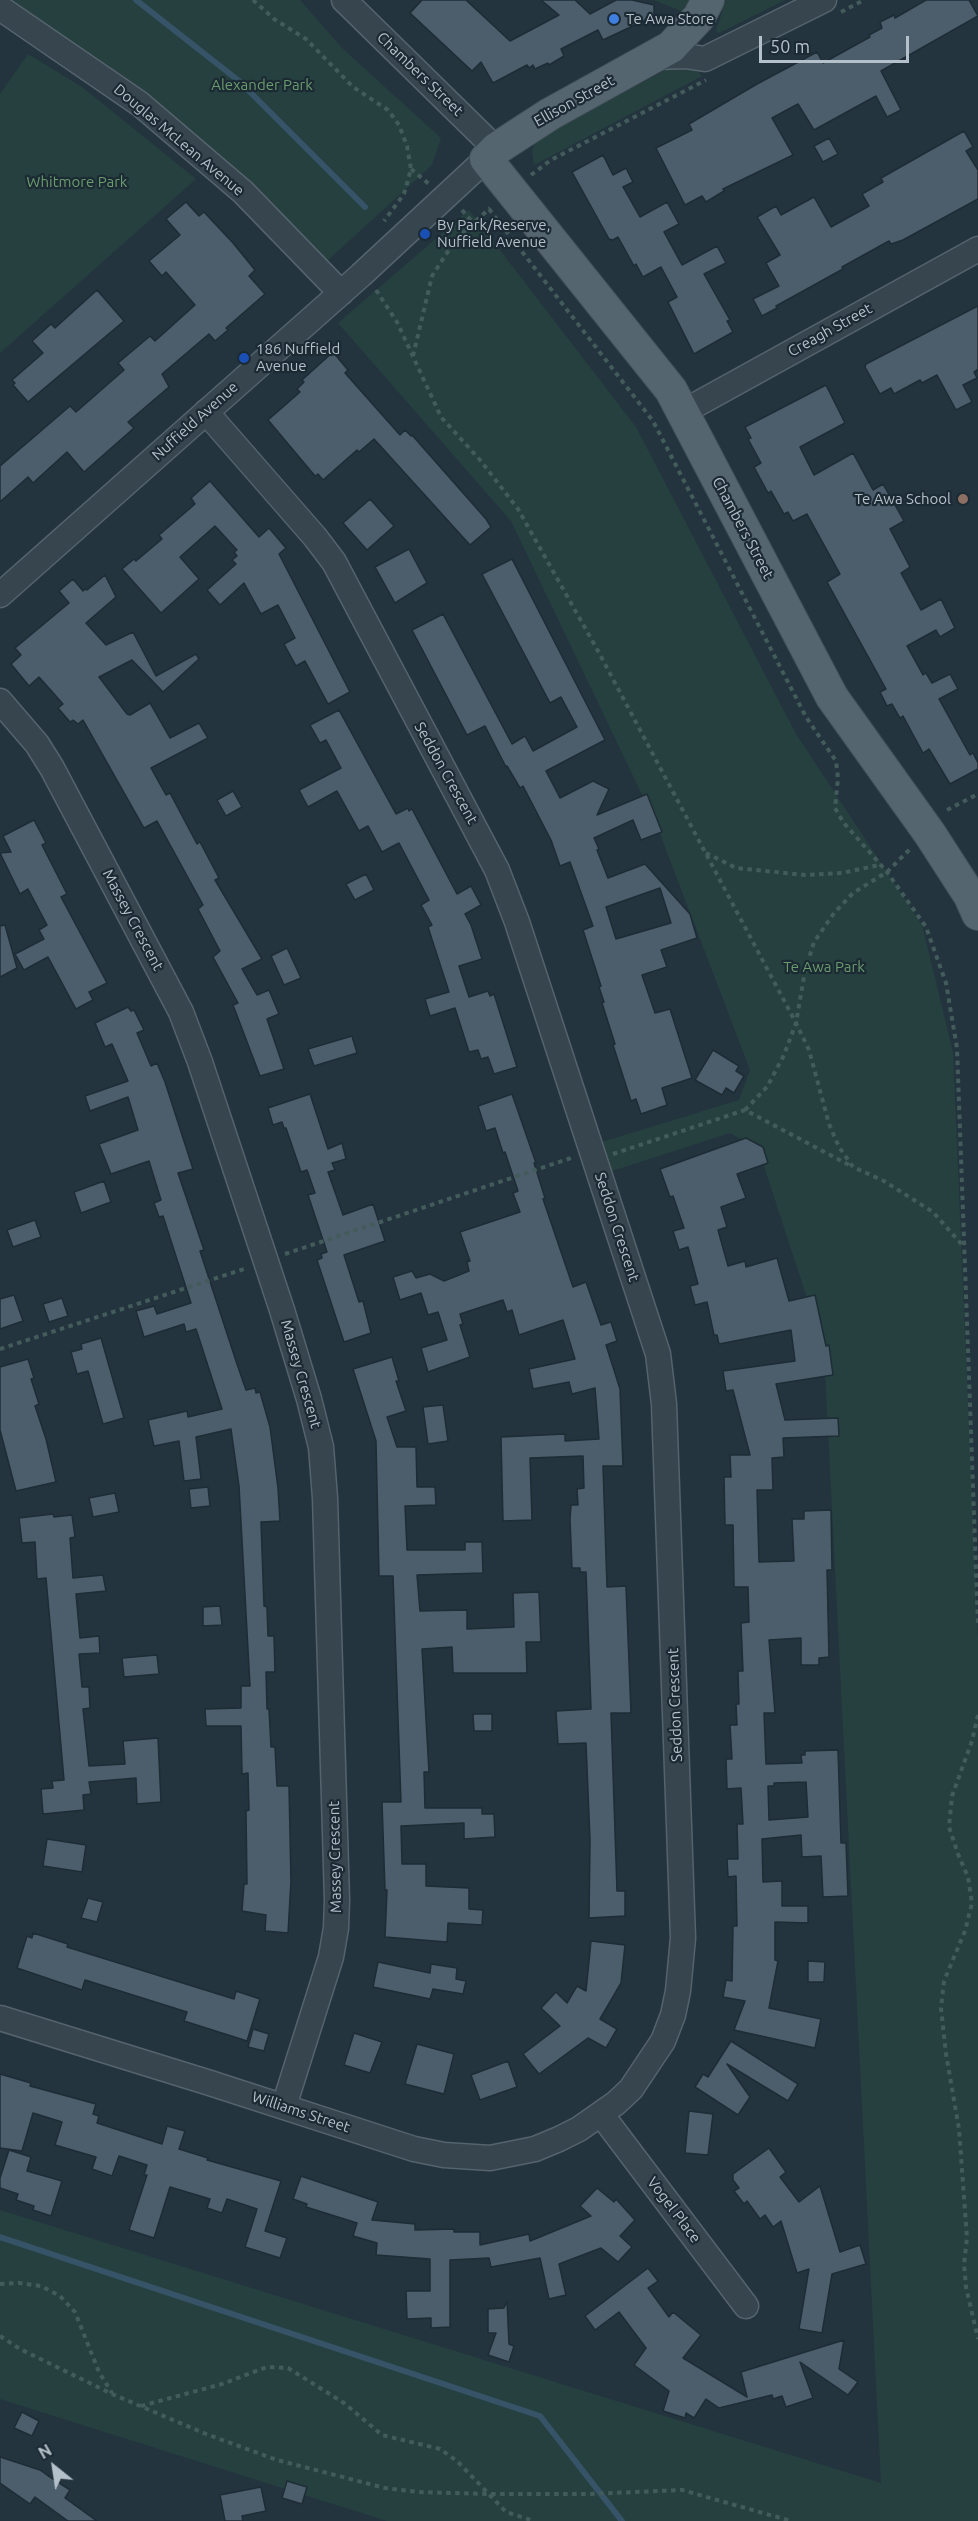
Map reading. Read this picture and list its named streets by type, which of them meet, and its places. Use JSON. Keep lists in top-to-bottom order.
{
  "streets": {
    "main road": ["Chambers Street", "Ellison Street"],
    "street": [
      "Douglas McLean Avenue",
      "Creagh Street",
      "Nuffield Avenue",
      "Seddon Crescent",
      "Massey Crescent",
      "Williams Street",
      "Vogel Place"
    ]
  },
  "crossings": [
    ["Chambers Street", "Ellison Street"],
    ["Chambers Street", "Creagh Street"],
    ["Chambers Street", "Nuffield Avenue"],
    ["Ellison Street", "Nuffield Avenue"],
    ["Douglas McLean Avenue", "Nuffield Avenue"],
    ["Nuffield Avenue", "Seddon Crescent"],
    ["Seddon Crescent", "Williams Street"],
    ["Seddon Crescent", "Vogel Place"],
    ["Massey Crescent", "Williams Street"],
    ["Williams Street", "Vogel Place"]
  ],
  "parks": ["Alexander Park", "Whitmore Park", "Te Awa Park"],
  "places": [
    "Te Awa Store",
    "By Park/Reserve, Nuffield Avenue",
    "186 Nuffield Avenue",
    "Te Awa School"
  ],
  "scale_bar": "50 m",
  "north": "top left"
}
